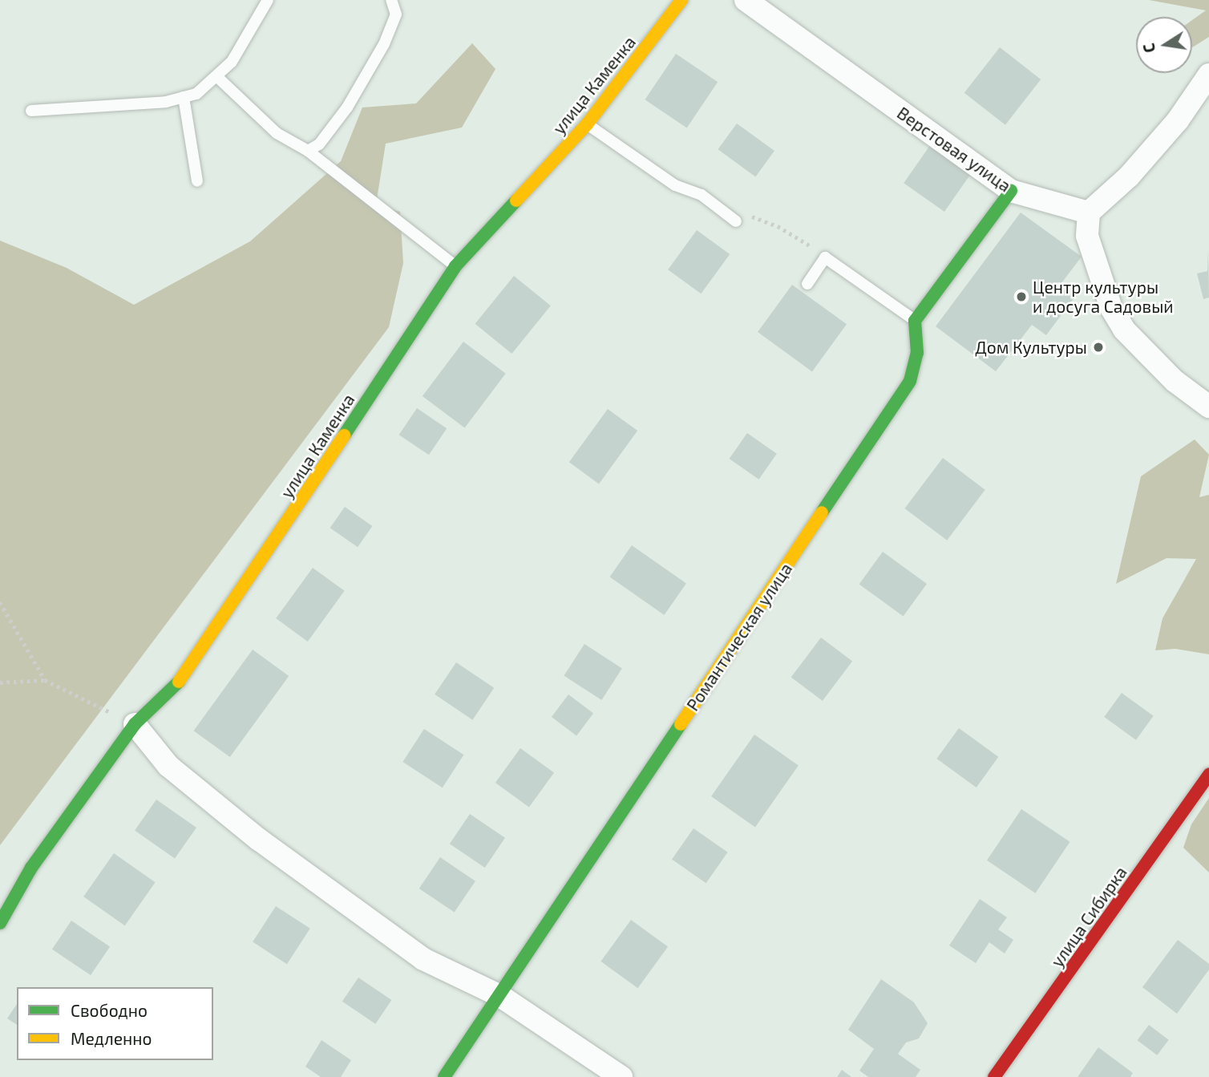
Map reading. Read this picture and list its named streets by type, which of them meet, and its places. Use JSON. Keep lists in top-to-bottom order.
{
  "streets": {
    "street": [
      "улица Каменка",
      "Верстовая улица",
      "Романтическая улица",
      "улица Сибирка"
    ]
  },
  "places": ["Центр культуры и досуга Садовый", "Дом Культуры"],
  "legend": ["Свободно", "Медленно"],
  "north": "left"
}
